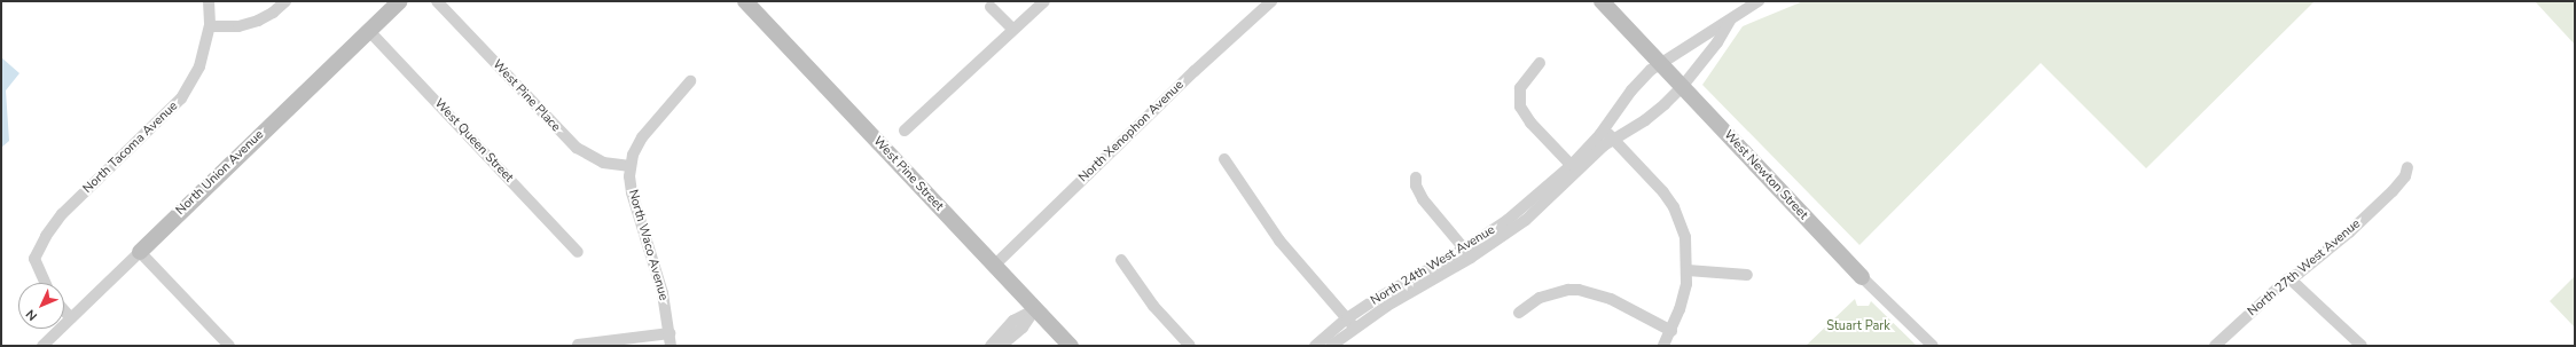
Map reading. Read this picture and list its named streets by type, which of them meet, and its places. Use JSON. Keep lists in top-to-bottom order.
{
  "streets": {
    "street": [
      "West Pine Place",
      "North Xenophon Avenue",
      "West Queen Street",
      "North Tacoma Avenue",
      "North Union Avenue",
      "West Pine Street",
      "West Newton Street",
      "North Waco Avenue",
      "North 24th West Avenue",
      "North 27th West Avenue"
    ]
  },
  "crossings": [
    ["West Pine Place", "North Waco Avenue"],
    ["North Xenophon Avenue", "West Pine Street"],
    ["West Queen Street", "North Union Avenue"],
    ["West Newton Street", "North 24th West Avenue"]
  ],
  "parks": ["Stuart Park"],
  "north": "bottom left"
}
